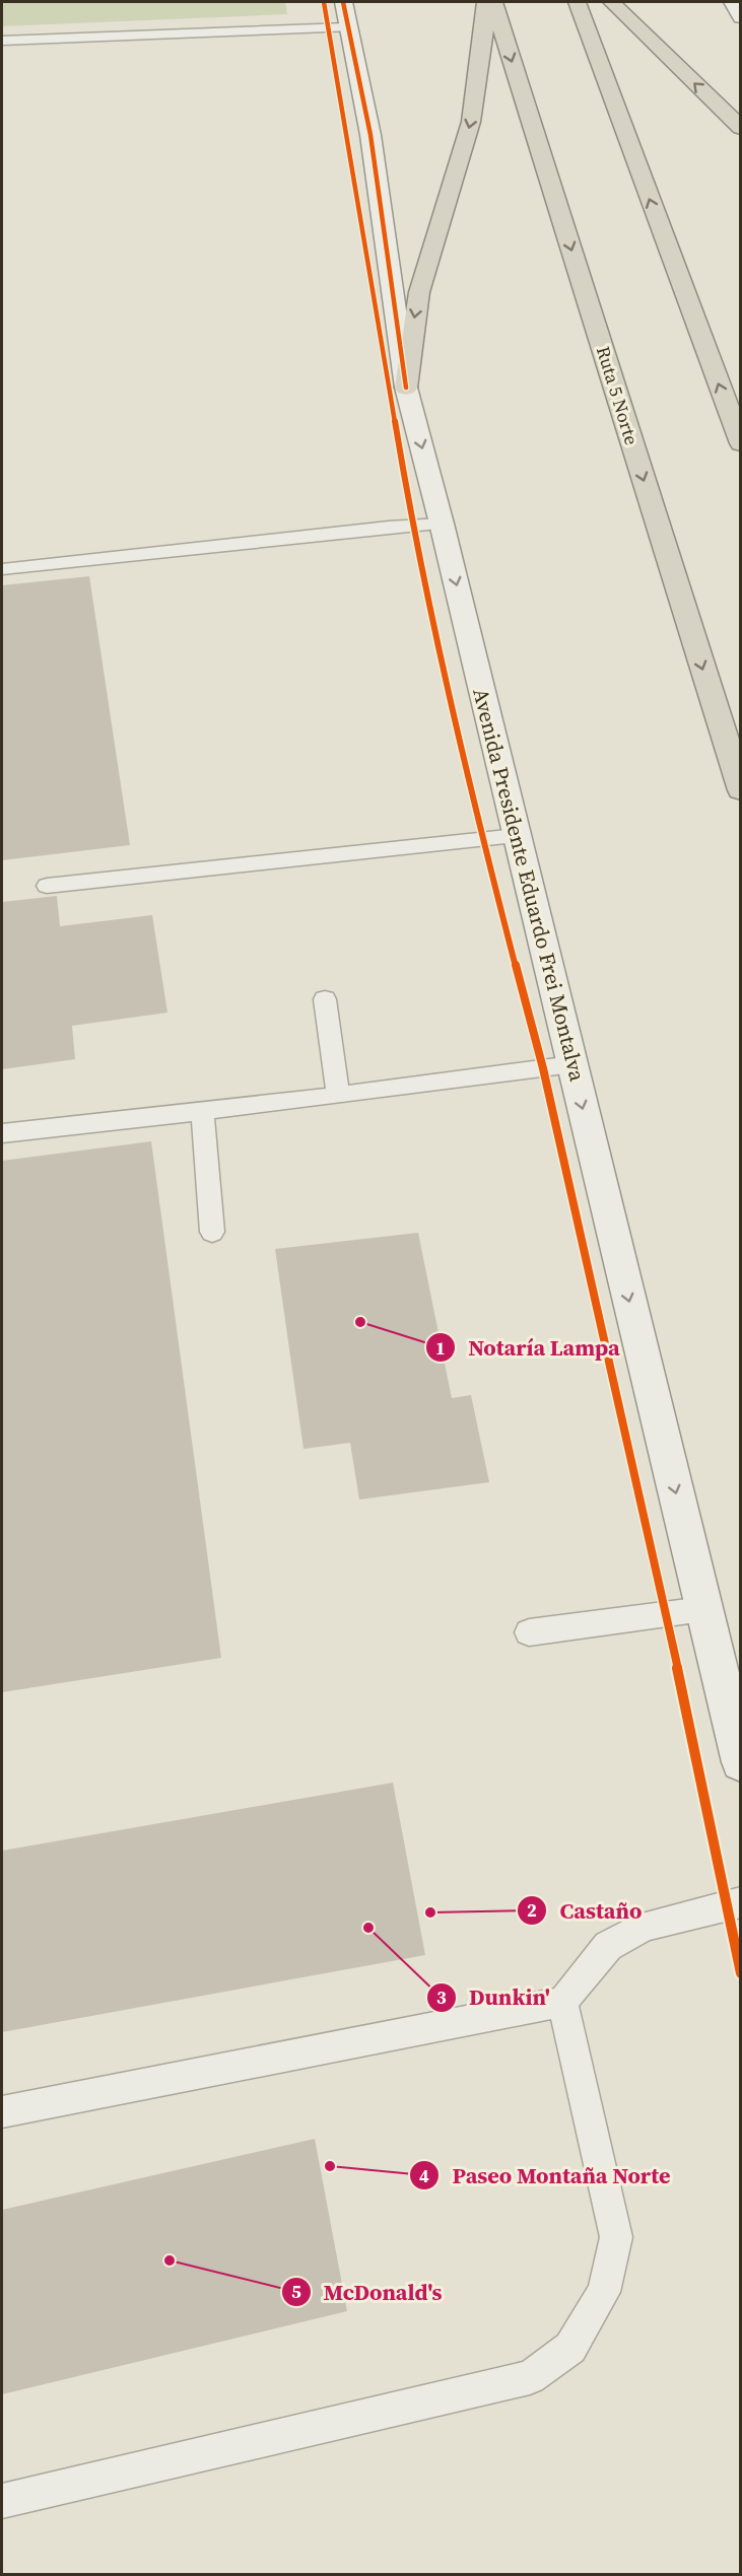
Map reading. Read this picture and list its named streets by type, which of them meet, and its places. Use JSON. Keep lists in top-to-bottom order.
{
  "streets": {
    "highway": ["Ruta 5 Norte"],
    "main road": ["Avenida Presidente Eduardo Frei Montalva"]
  },
  "one_way": ["Avenida Presidente Eduardo Frei Montalva"],
  "places": [
    "Notaría Lampa",
    "Castaño",
    "Dunkin'",
    "Paseo Montaña Norte",
    "McDonald's"
  ]
}
